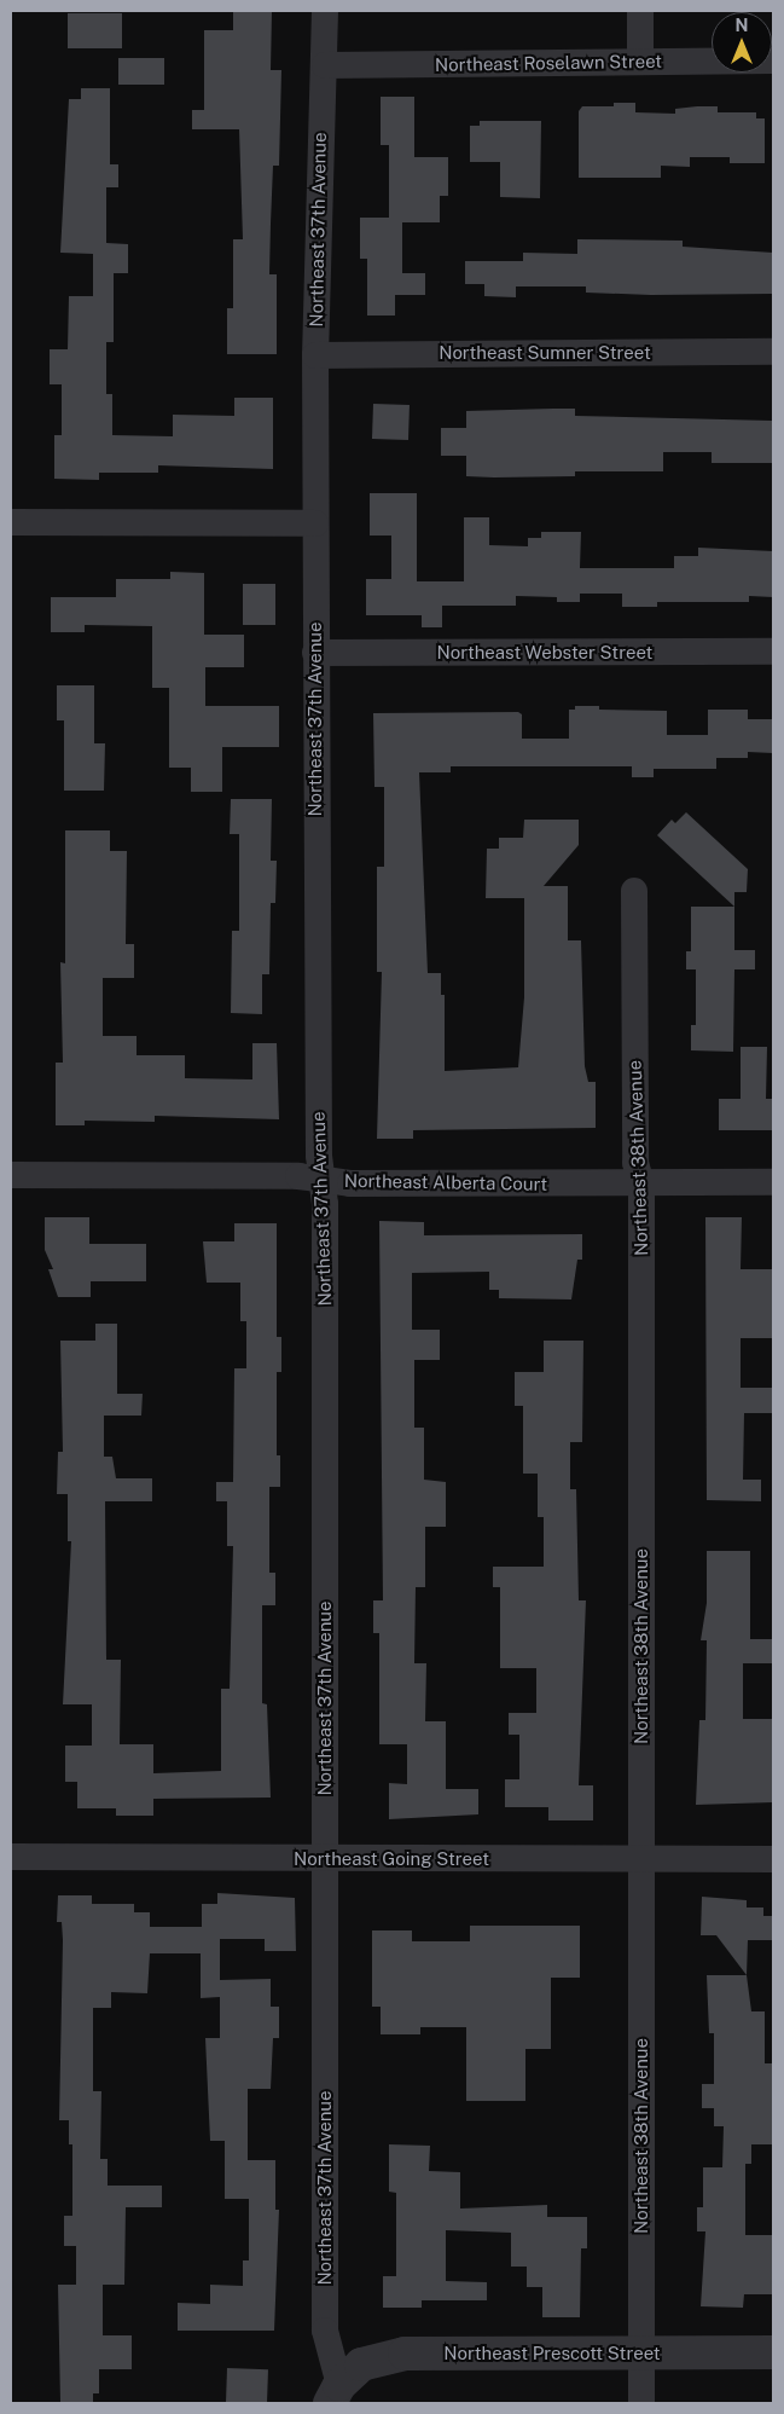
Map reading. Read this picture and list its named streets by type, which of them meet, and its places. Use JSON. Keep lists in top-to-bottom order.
{
  "streets": {
    "street": [
      "Northeast Roselawn Street",
      "Northeast 37th Avenue",
      "Northeast Sumner Street",
      "Northeast Webster Street",
      "Northeast 38th Avenue",
      "Northeast Alberta Court",
      "Northeast Going Street",
      "Northeast Prescott Street"
    ]
  },
  "crossings": [
    ["Northeast Roselawn Street", "Northeast 37th Avenue"],
    ["Northeast 37th Avenue", "Northeast Sumner Street"],
    ["Northeast 37th Avenue", "Northeast Webster Street"],
    ["Northeast 37th Avenue", "Northeast Alberta Court"],
    ["Northeast 37th Avenue", "Northeast Going Street"],
    ["Northeast 37th Avenue", "Northeast Prescott Street"],
    ["Northeast 38th Avenue", "Northeast Alberta Court"],
    ["Northeast 38th Avenue", "Northeast Going Street"],
    ["Northeast 38th Avenue", "Northeast Prescott Street"]
  ],
  "north": "top"
}
